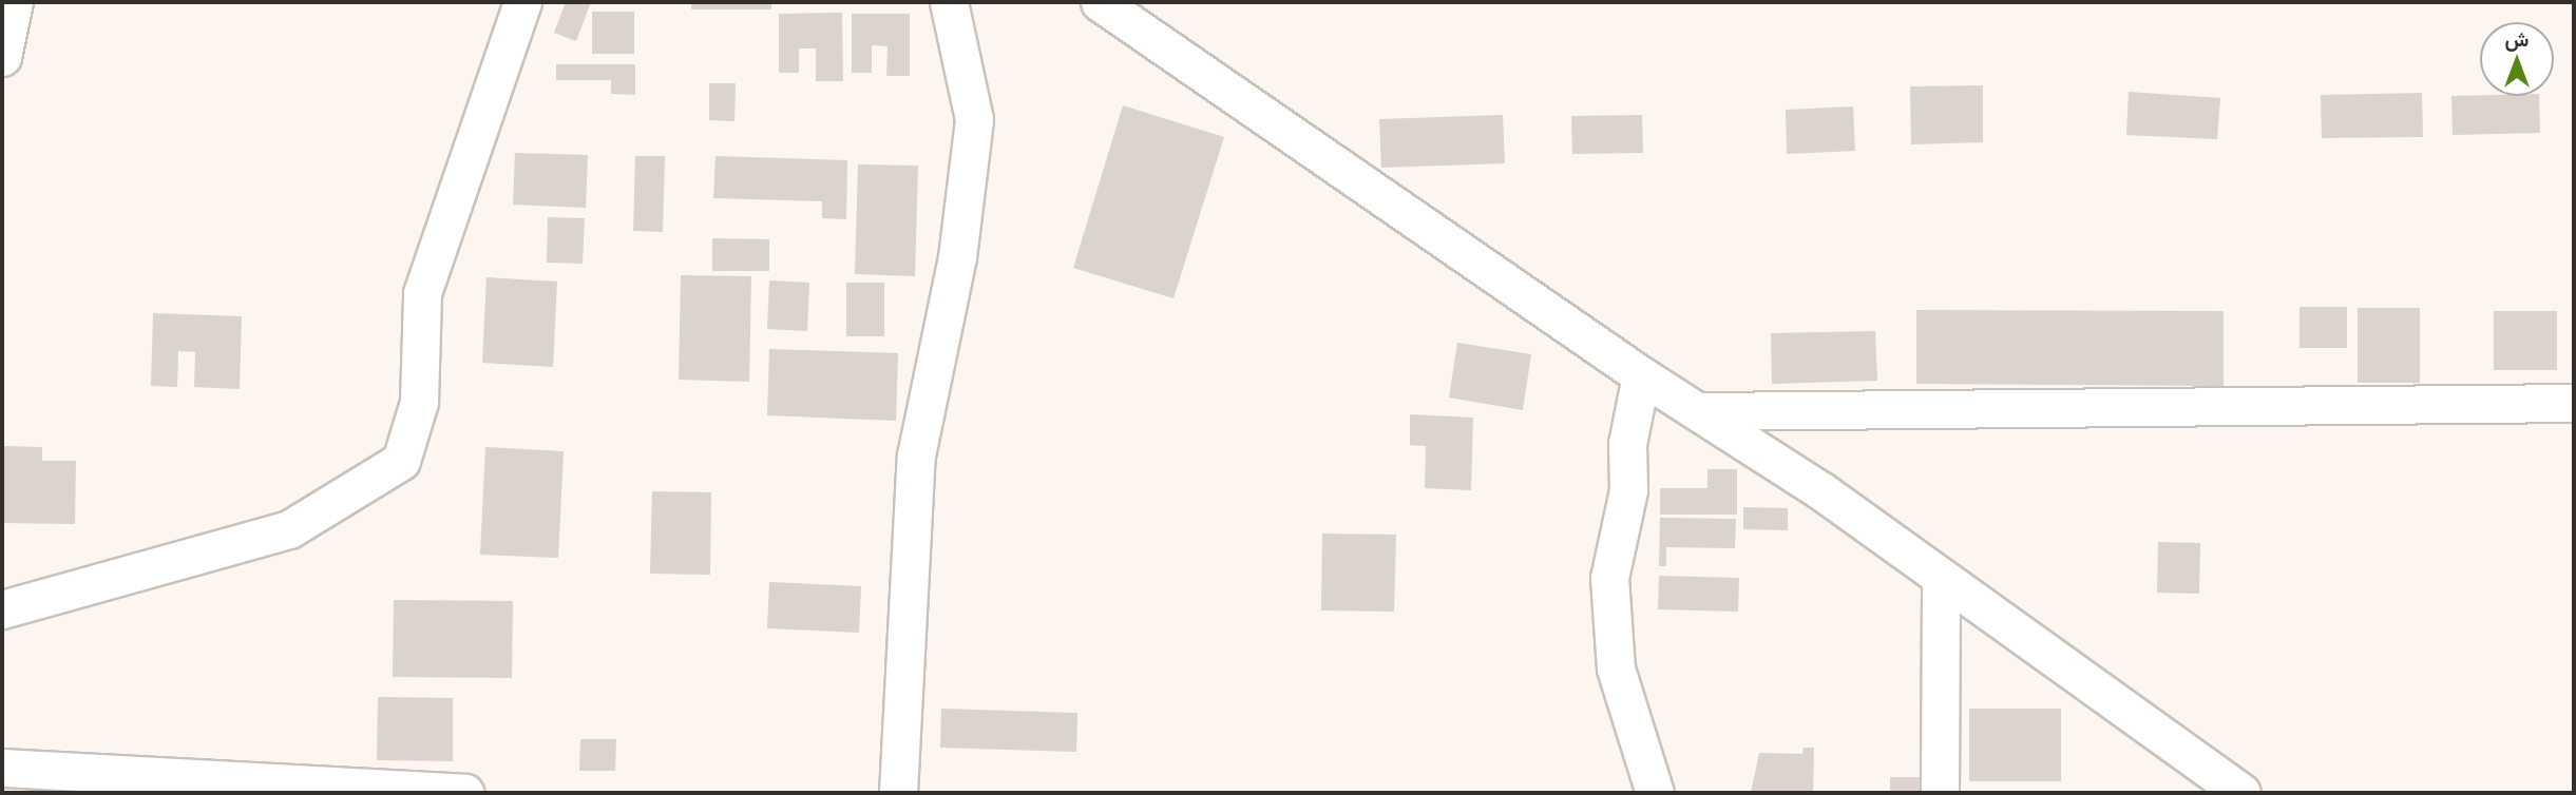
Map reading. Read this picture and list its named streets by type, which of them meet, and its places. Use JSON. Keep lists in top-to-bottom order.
{
  "north": "top"
}
